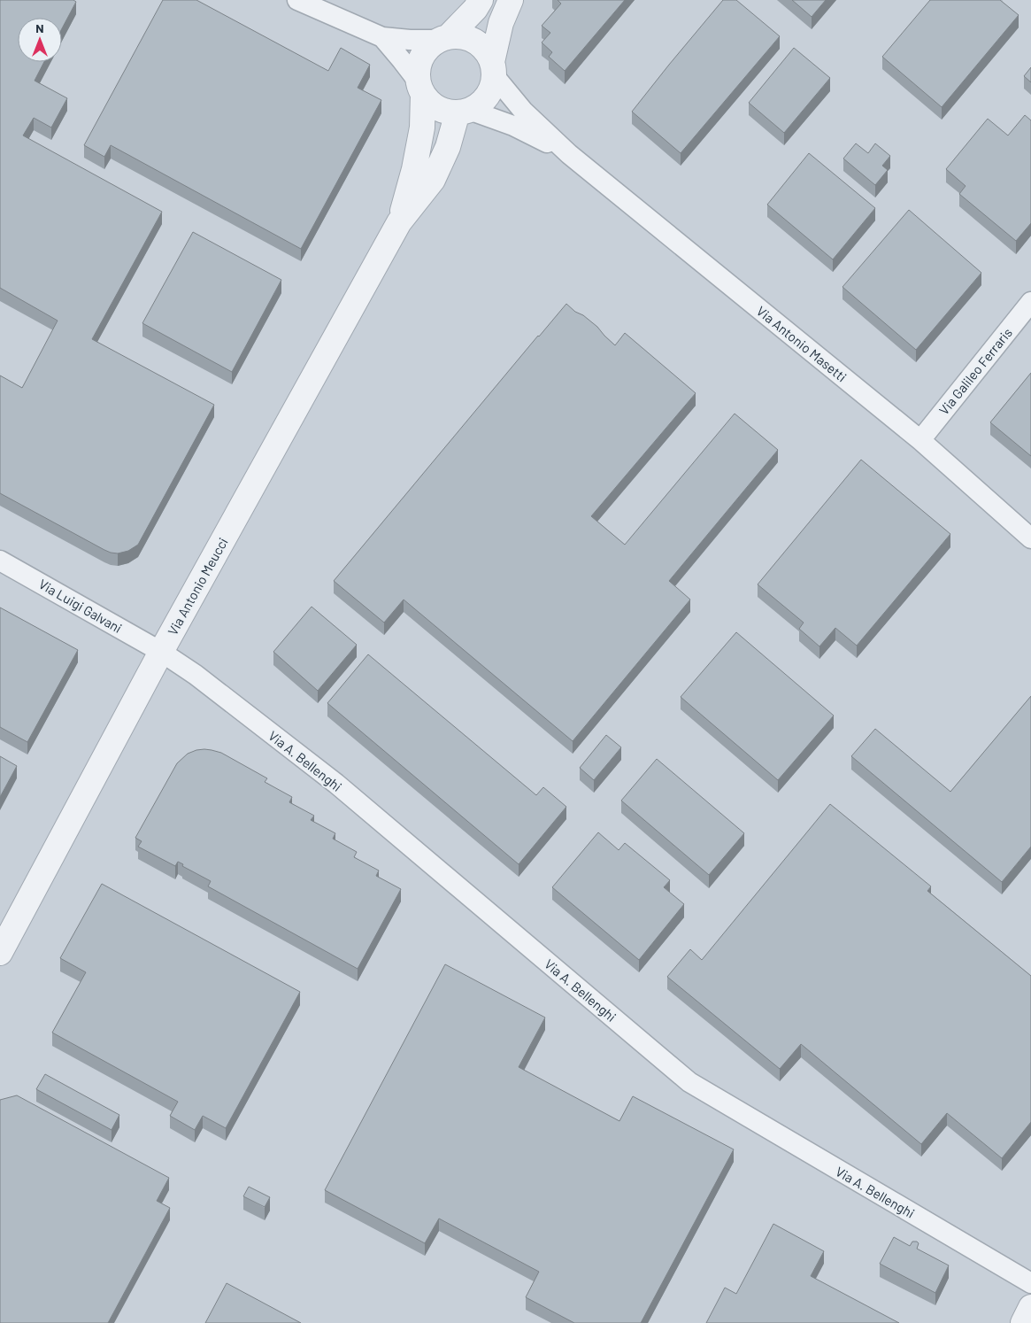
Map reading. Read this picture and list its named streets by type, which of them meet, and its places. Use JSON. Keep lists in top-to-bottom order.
{
  "streets": {
    "street": [
      "Via Antonio Masetti",
      "Via Galileo Ferraris",
      "Via Antonio Meucci",
      "Via Luigi Galvani",
      "Via A. Bellenghi"
    ]
  },
  "crossings": [
    ["Via Antonio Masetti", "Via Galileo Ferraris"],
    ["Via Antonio Masetti", "Via Antonio Meucci"],
    ["Via Antonio Meucci", "Via Luigi Galvani"],
    ["Via Antonio Meucci", "Via A. Bellenghi"],
    ["Via Luigi Galvani", "Via A. Bellenghi"]
  ],
  "north": "top"
}
